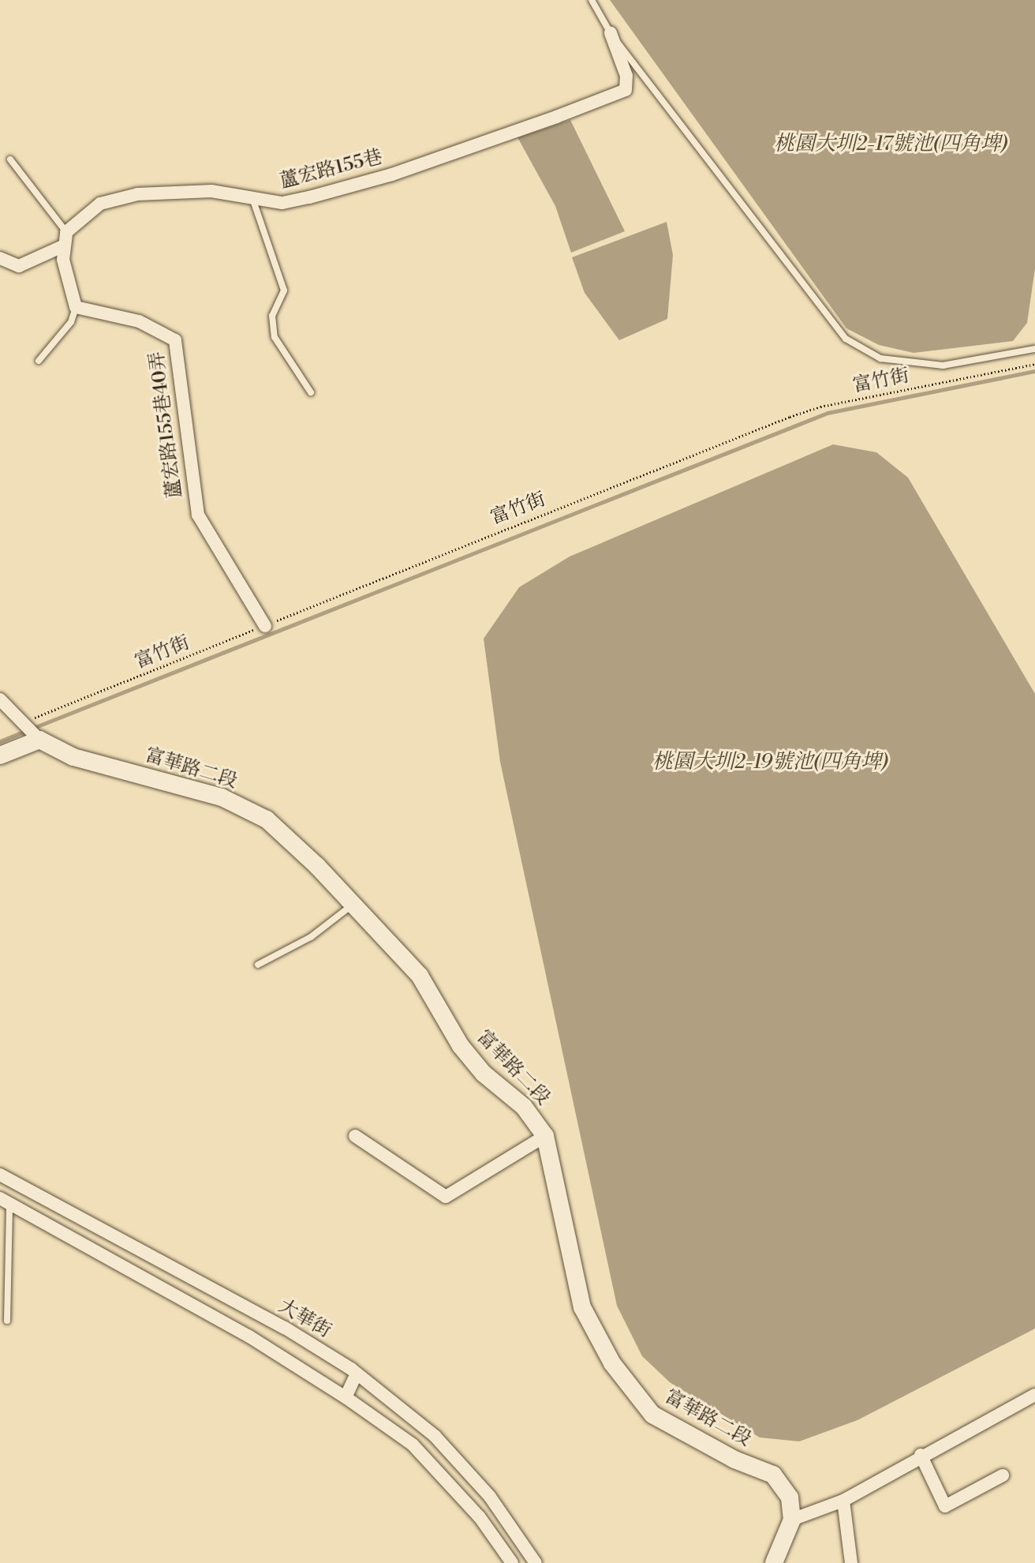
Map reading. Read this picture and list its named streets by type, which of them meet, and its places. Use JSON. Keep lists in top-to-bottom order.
{
  "streets": {
    "street": [
      "蘆宏路155巷",
      "蘆宏路155巷40弄",
      "富華路二段",
      "大華街"
    ],
    "path": ["富竹街"]
  },
  "crossings": [
    ["富竹街", "蘆宏路155巷40弄"],
    ["富竹街", "富華路二段"]
  ],
  "water": ["桃園大圳2-17號池(四角埤)", "桃園大圳2-19號池(四角埤)"]
}
